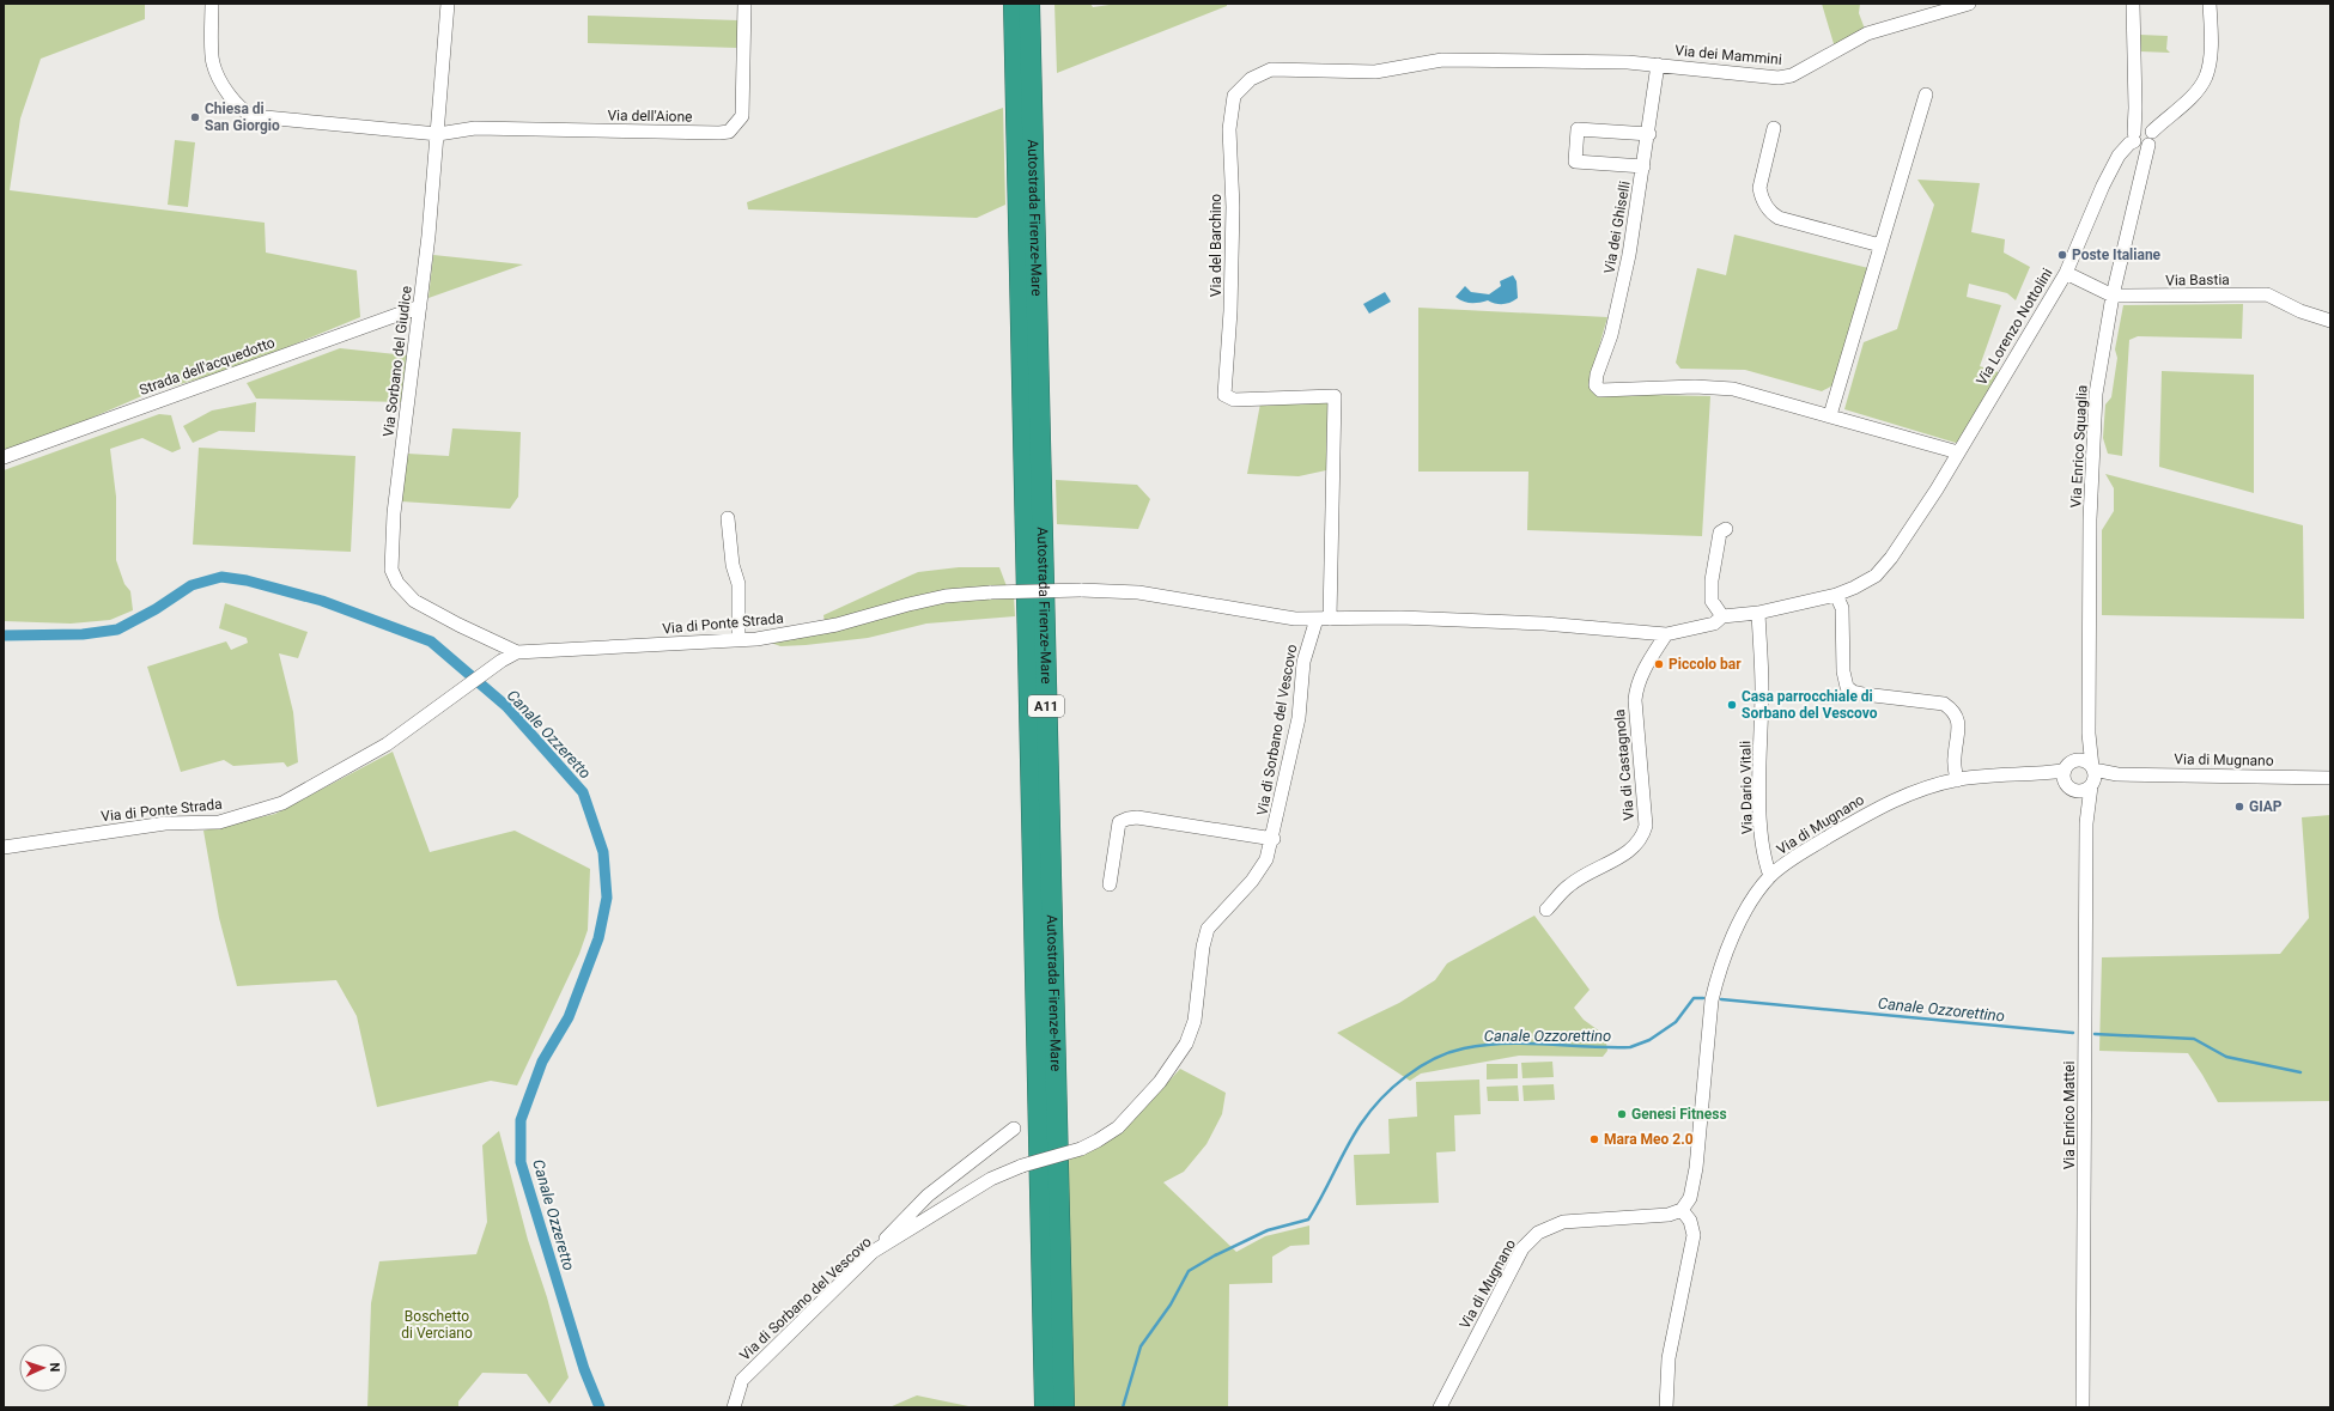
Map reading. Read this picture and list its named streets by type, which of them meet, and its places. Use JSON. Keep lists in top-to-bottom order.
{
  "streets": {
    "highway": ["Autostrada Firenze-Mare", "A11"],
    "street": [
      "Via dei Mammini",
      "Via dell'Aione",
      "Via dei Ghiselli",
      "Via del Barchino",
      "Via Bastia",
      "Via Lorenzo Nottolini",
      "Via Sorbano del Giudice",
      "Strada dell'acquedotto",
      "Via Enrico Squaglia",
      "Via di Ponte Strada",
      "Via di Sorbano del Vescovo",
      "Via di Mugnano",
      "Via di Castagnola",
      "Via Dario Vitali",
      "Via Enrico Mattei"
    ]
  },
  "crossings": [
    ["Via dei Mammini", "Via dei Ghiselli"],
    ["Via dei Mammini", "Via del Barchino"],
    ["Via dell'Aione", "Via Sorbano del Giudice"],
    ["Via del Barchino", "Via di Ponte Strada"],
    ["Via del Barchino", "Via di Sorbano del Vescovo"],
    ["Via Bastia", "Via Lorenzo Nottolini"],
    ["Via Bastia", "Via Enrico Squaglia"],
    ["Via Lorenzo Nottolini", "Via Enrico Squaglia"],
    ["Via Lorenzo Nottolini", "Via Dario Vitali"],
    ["Via Sorbano del Giudice", "Strada dell'acquedotto"],
    ["Via Sorbano del Giudice", "Via di Ponte Strada"],
    ["Via Enrico Squaglia", "Via di Mugnano"],
    ["Via Enrico Squaglia", "Via Enrico Mattei"],
    ["Via di Ponte Strada", "Via di Sorbano del Vescovo"],
    ["Via di Mugnano", "Via Dario Vitali"],
    ["Via di Mugnano", "Via Enrico Mattei"]
  ],
  "water": ["Canale Ozzeretto", "Canale Ozzorettino"],
  "parks": ["Boschetto di Verciano"],
  "places": [
    "Chiesa di San Giorgio",
    "Poste Italiane",
    "Piccolo bar",
    "Casa parrocchiale di Sorbano del Vescovo",
    "GIAP",
    "Genesi Fitness",
    "Mara Meo 2.0"
  ],
  "north": "right"
}
